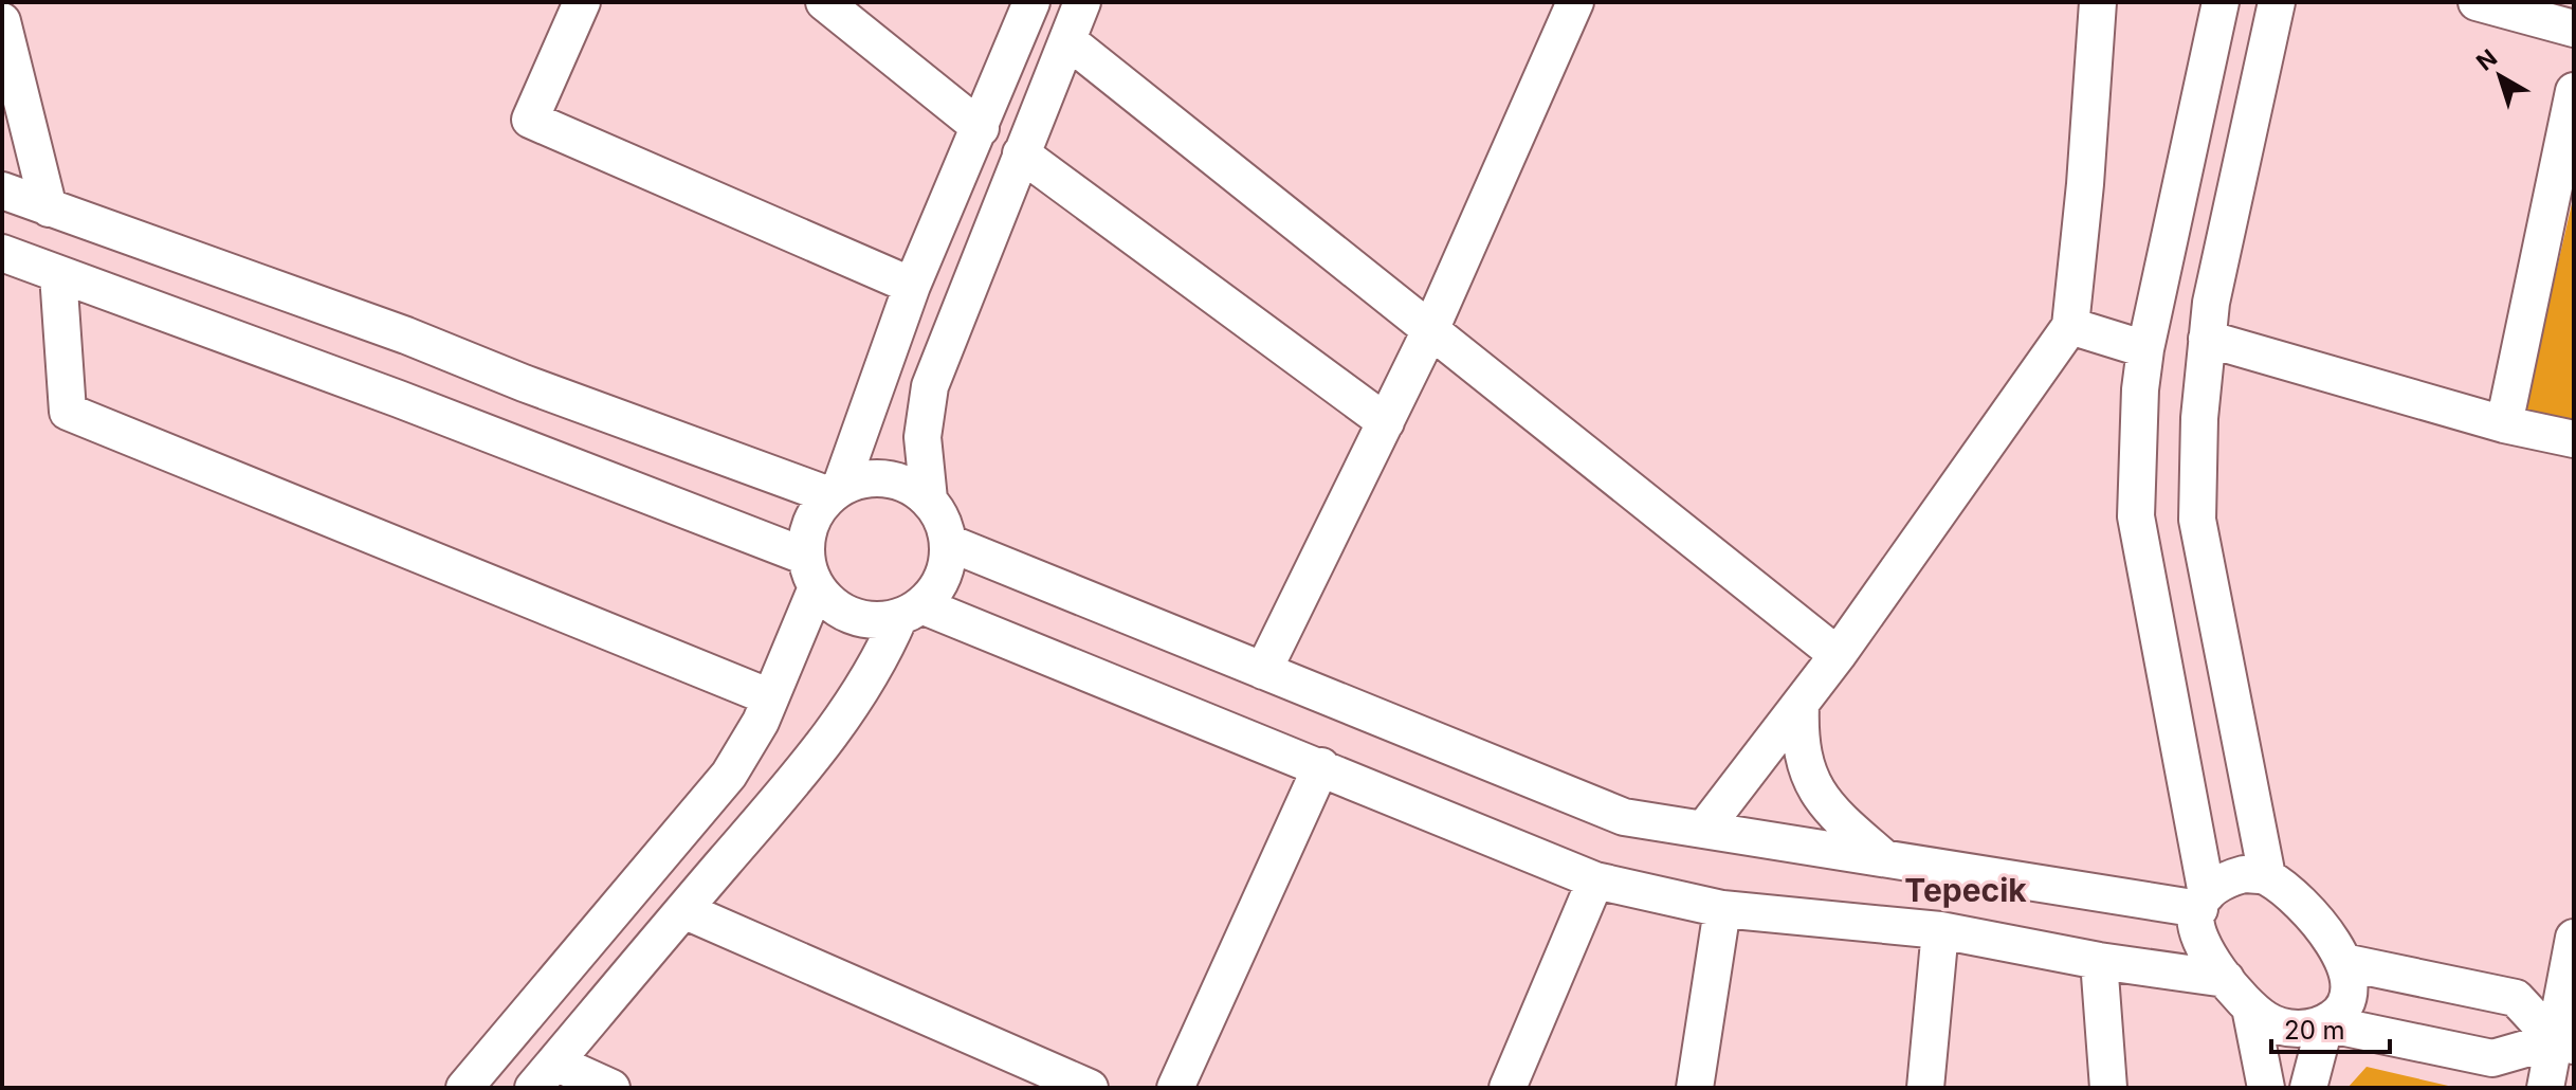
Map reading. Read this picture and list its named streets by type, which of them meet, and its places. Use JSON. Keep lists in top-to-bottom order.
{
  "districts": ["Tepecik"],
  "scale_bar": "20 m",
  "north": "top left"
}
